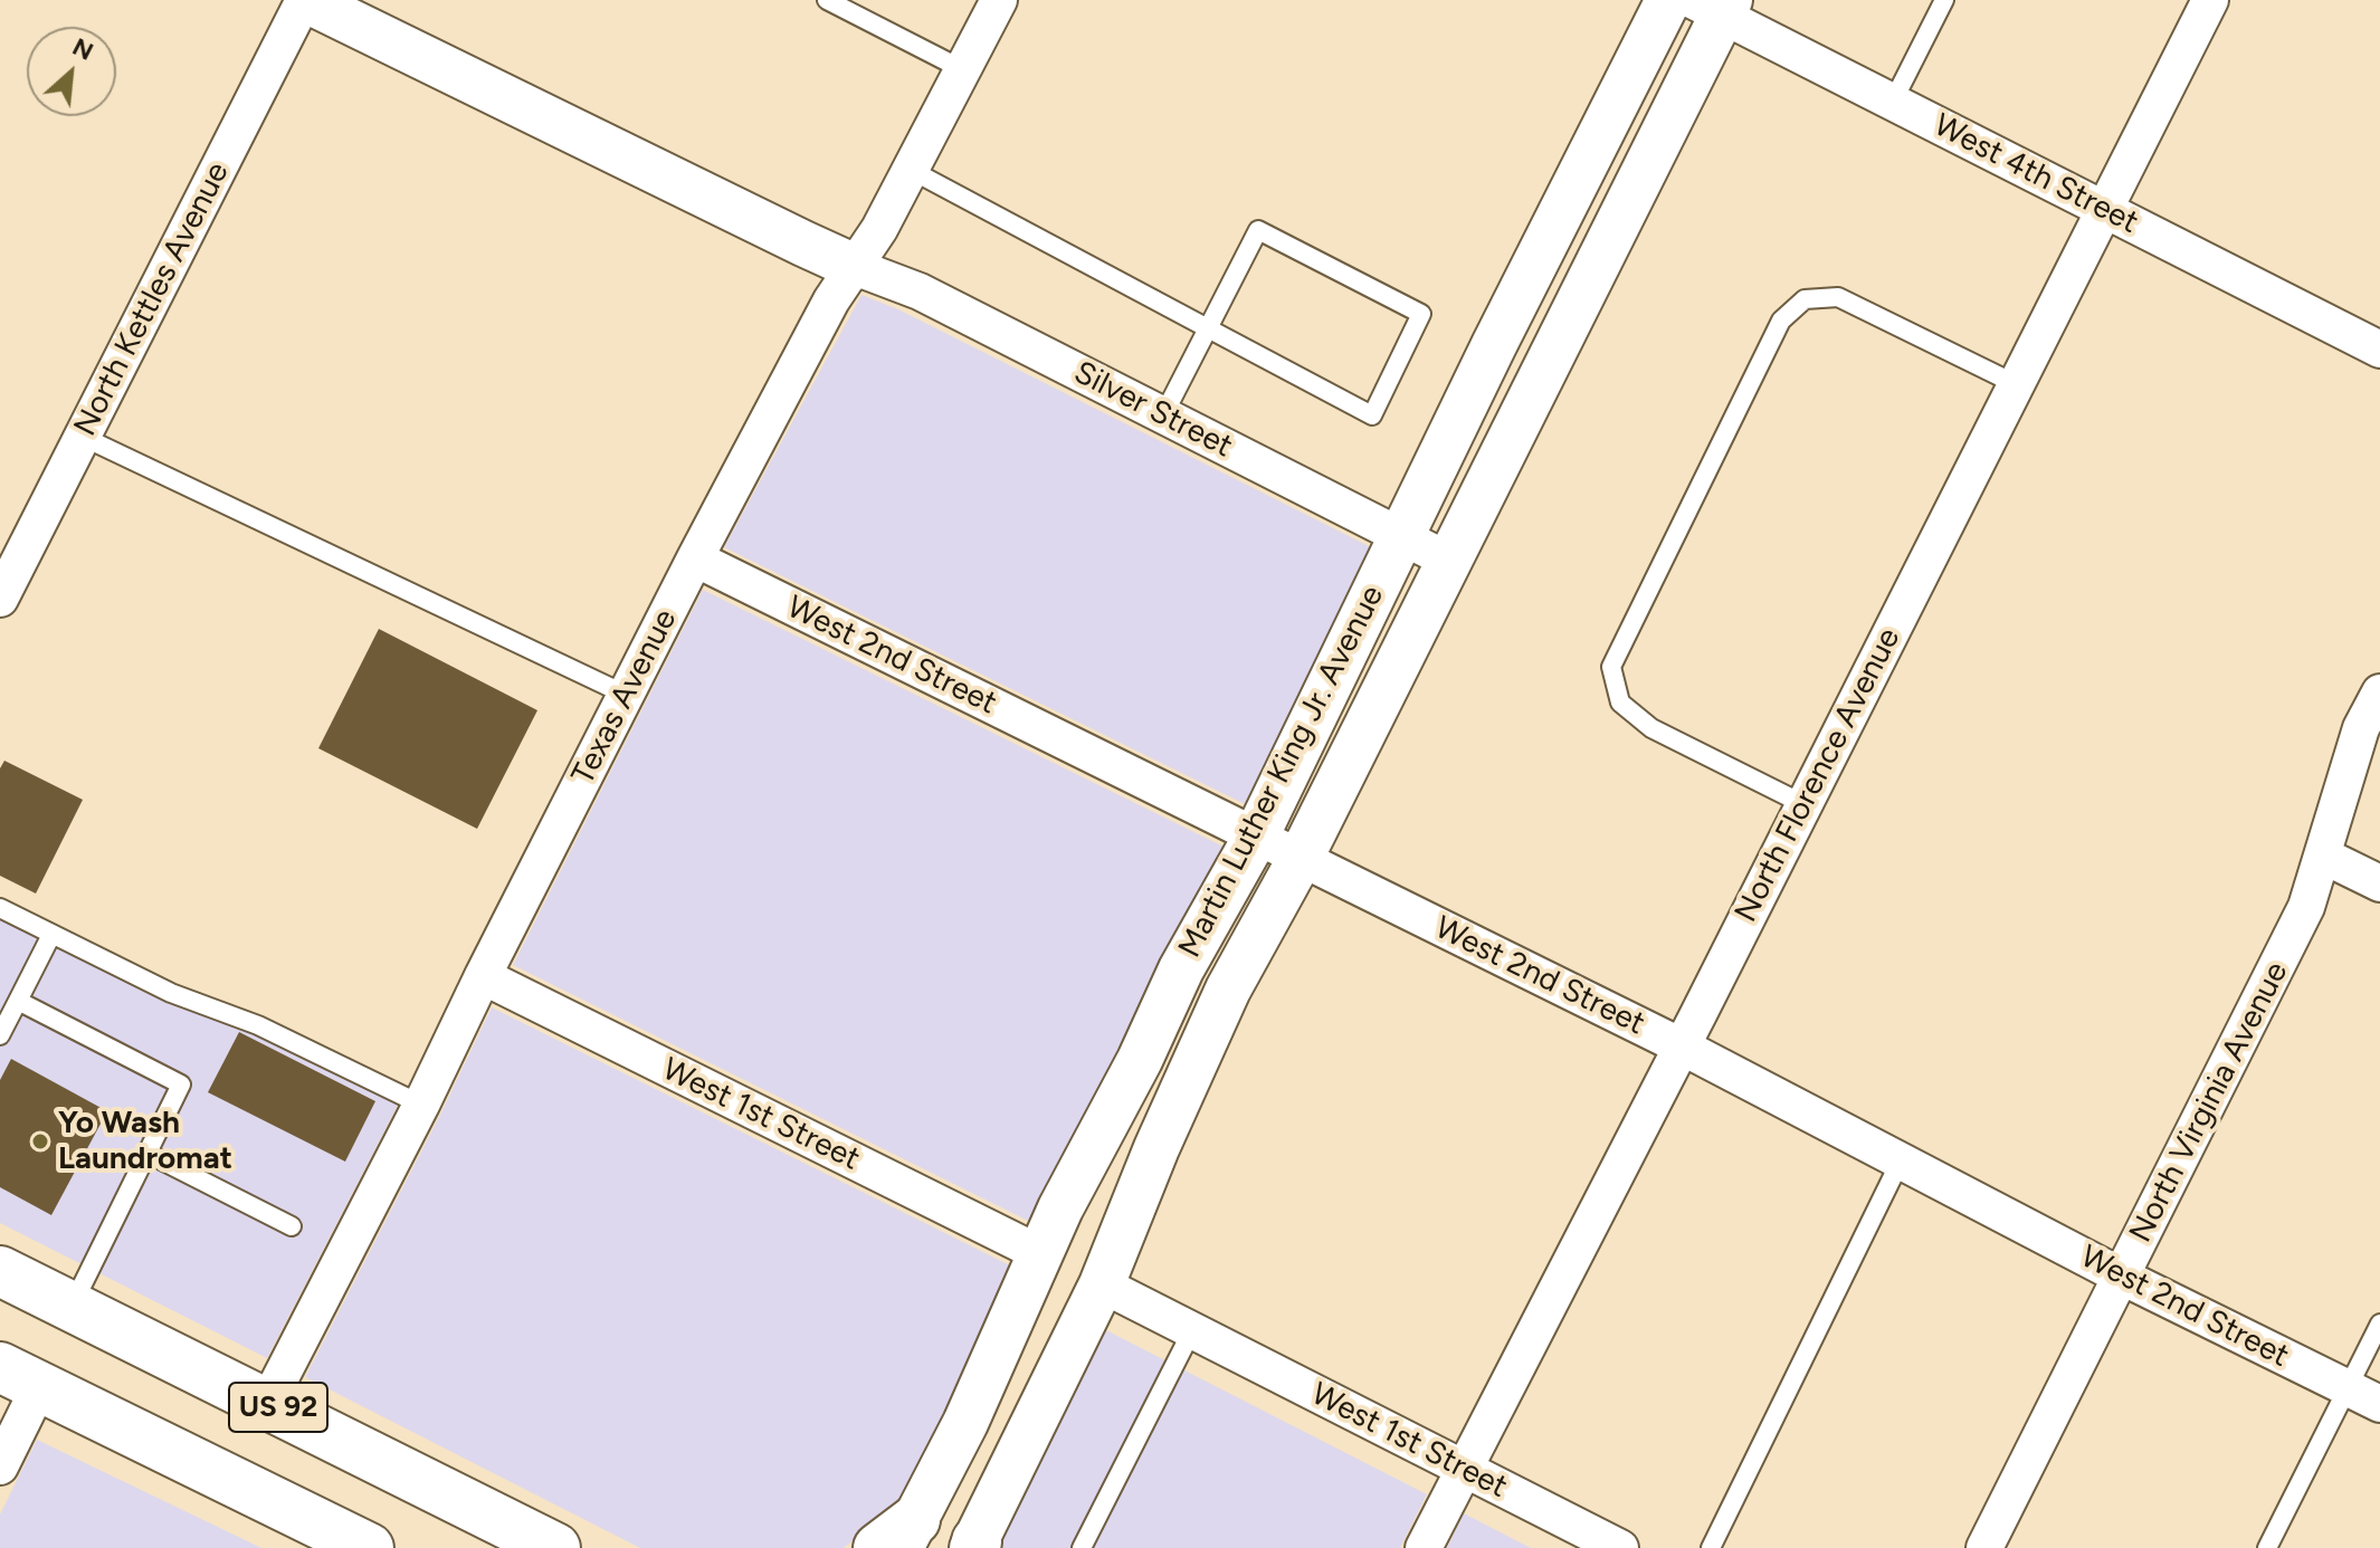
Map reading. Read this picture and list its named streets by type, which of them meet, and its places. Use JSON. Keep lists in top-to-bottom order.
{
  "streets": {
    "main road": ["US 92"],
    "street": [
      "West 4th Street",
      "North Kettles Avenue",
      "Silver Street",
      "West 2nd Street",
      "Texas Avenue",
      "Martin Luther King Jr. Avenue",
      "North Florence Avenue",
      "North Virginia Avenue",
      "West 1st Street"
    ]
  },
  "crossings": [
    ["West 4th Street", "Martin Luther King Jr. Avenue"],
    ["West 4th Street", "North Florence Avenue"],
    ["Silver Street", "Texas Avenue"],
    ["Silver Street", "Martin Luther King Jr. Avenue"],
    ["West 2nd Street", "Texas Avenue"],
    ["West 2nd Street", "Martin Luther King Jr. Avenue"],
    ["West 2nd Street", "North Florence Avenue"],
    ["West 2nd Street", "North Virginia Avenue"],
    ["Texas Avenue", "West 1st Street"],
    ["Texas Avenue", "US 92"],
    ["Martin Luther King Jr. Avenue", "West 1st Street"],
    ["North Florence Avenue", "West 1st Street"]
  ],
  "places": ["Yo Wash Laundromat"],
  "north": "top right"
}
